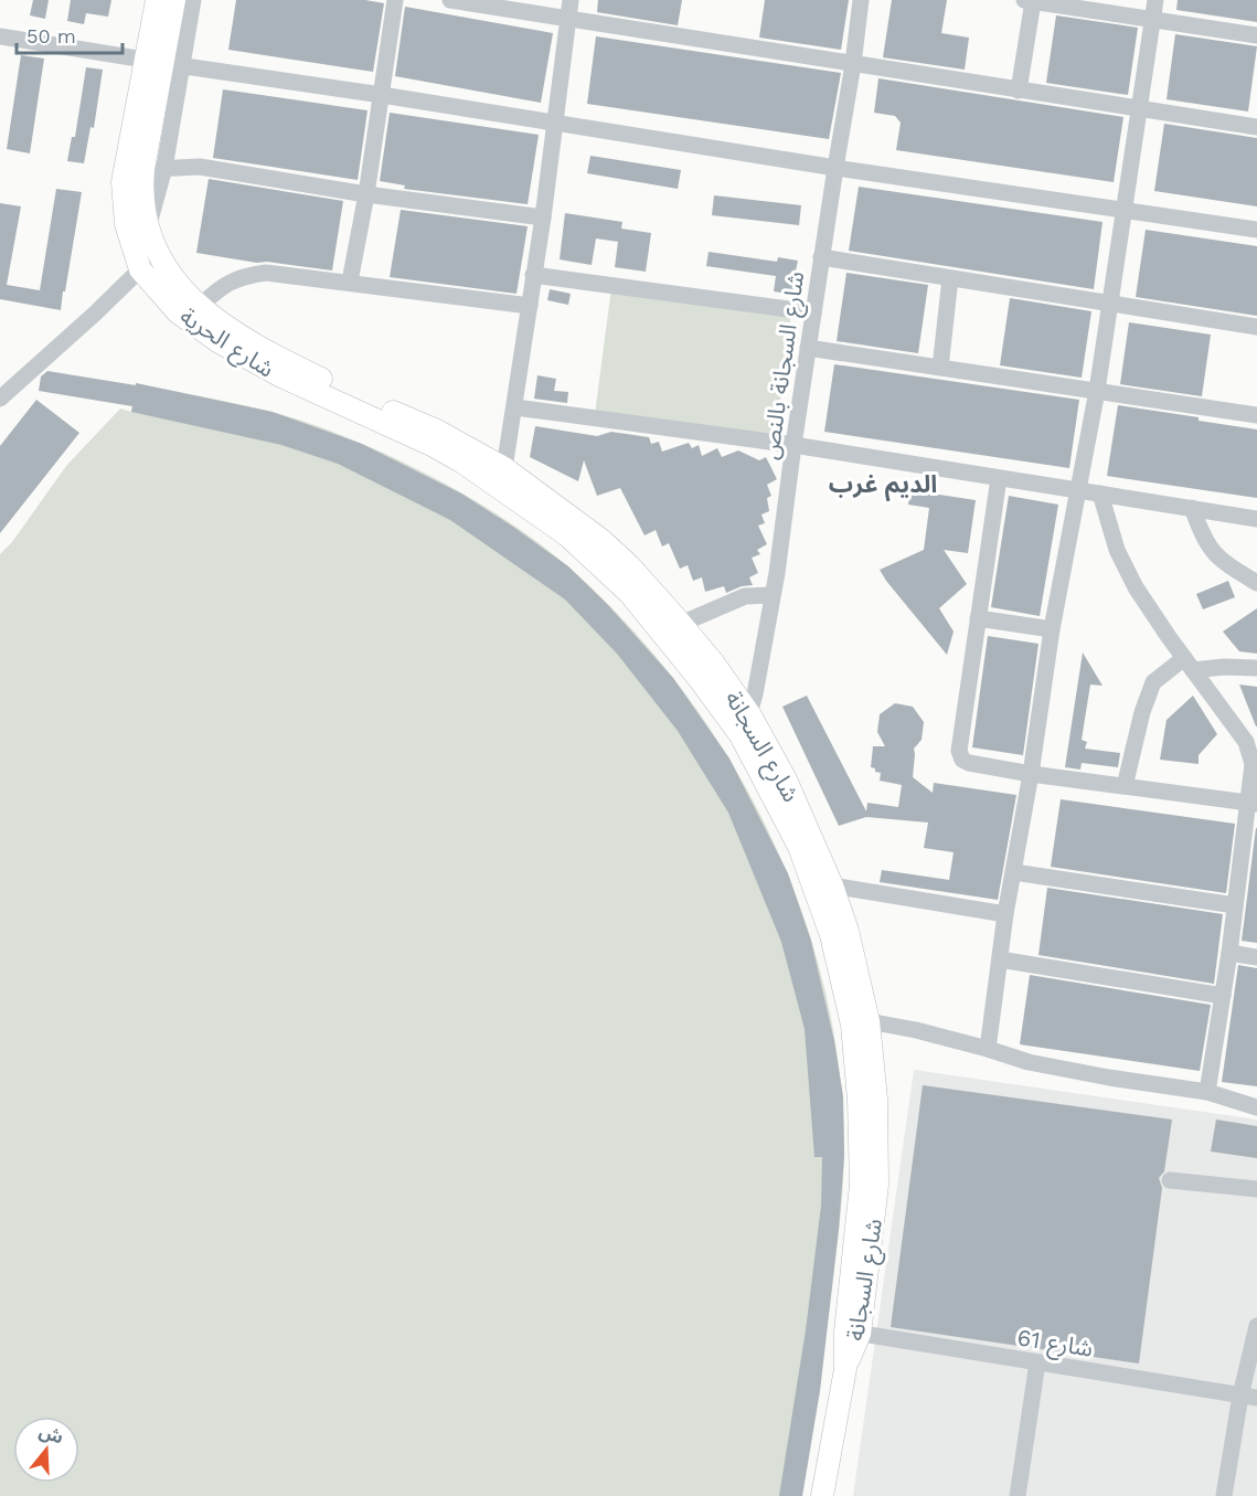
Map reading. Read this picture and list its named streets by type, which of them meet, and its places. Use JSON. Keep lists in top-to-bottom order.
{
  "streets": {
    "main road": ["شارع الحرية", "شارع السجانة"],
    "street": ["شارع السجانة بالنص", "شارع 61"]
  },
  "crossings": [
    ["شارع الحرية", "شارع السجانة"],
    ["شارع السجانة بالنص", "شارع السجانة"],
    ["شارع السجانة", "شارع 61"]
  ],
  "districts": ["الديم غرب"],
  "scale_bar": "50 m",
  "north": "top"
}
